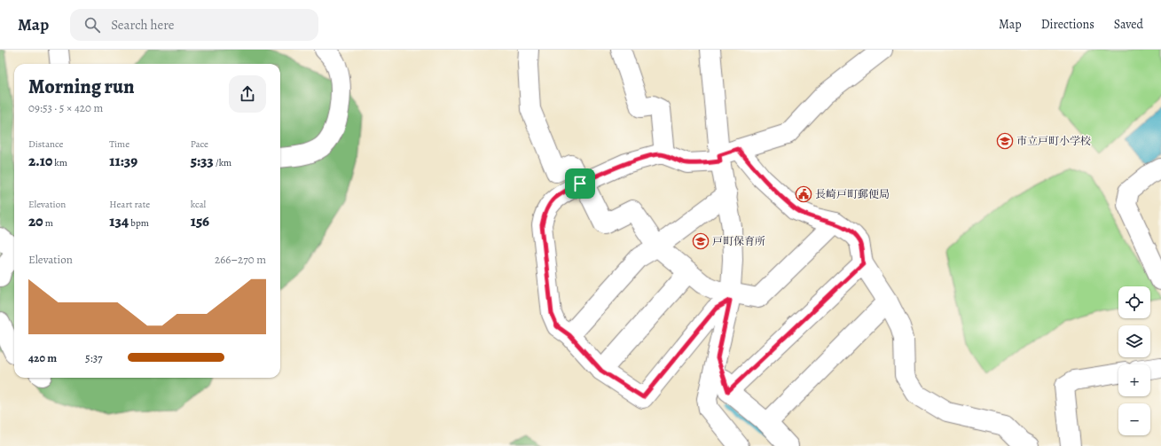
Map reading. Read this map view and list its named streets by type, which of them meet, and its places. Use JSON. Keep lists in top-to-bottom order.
{
  "places": {
    "school or university": ["市立戸町小学校", "戸町保育所"],
    "public building": ["長崎戸町郵便局"]
  },
  "page": {
    "header": "Map",
    "search": "Search here",
    "nav": ["Map", "Directions", "Saved"],
    "heading": ["Morning run", "09:53 · 5 × 420 m"],
    "stats": [
      ["Distance", "2.10 km"],
      ["Time", "11:39"],
      ["Pace", "5:33 /km"],
      ["Elevation", "20 m"],
      ["Heart rate", "134 bpm"],
      ["kcal", "156"]
    ],
    "chart": ["Elevation", "266–270 m"],
    "map_buttons": ["+", "−"],
    "list": [
      {
        "name": "420 m",
        "note": "5:37"
      }
    ]
  }
}
